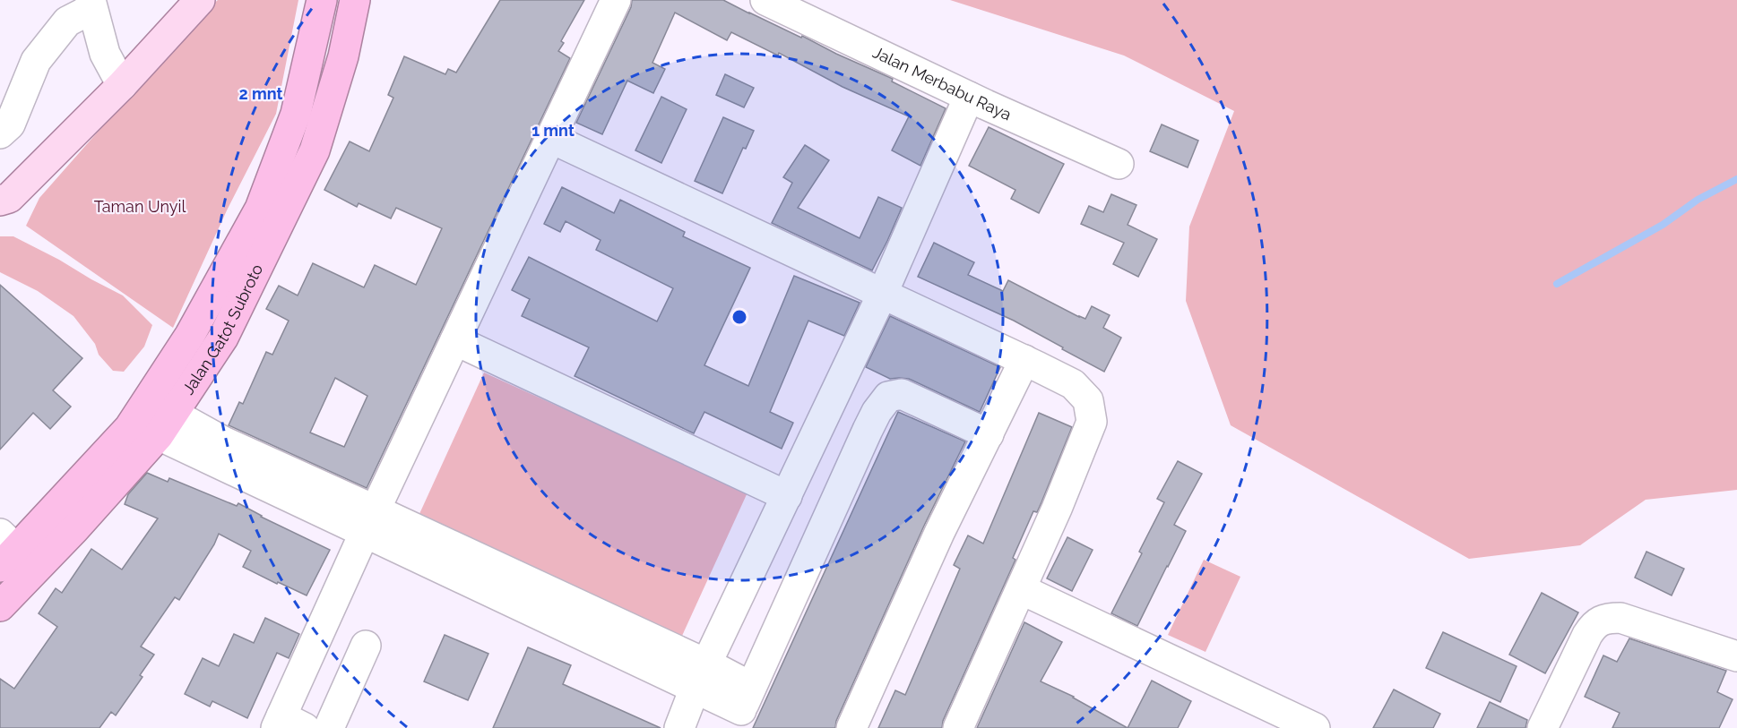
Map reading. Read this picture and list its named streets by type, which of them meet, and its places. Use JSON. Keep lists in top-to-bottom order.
{
  "streets": {
    "highway": ["Jalan Gatot Subroto"],
    "street": ["Jalan Merbabu Raya"]
  },
  "parks": ["Taman Unyil"],
  "rings": ["2 mnt", "1 mnt"]
}
